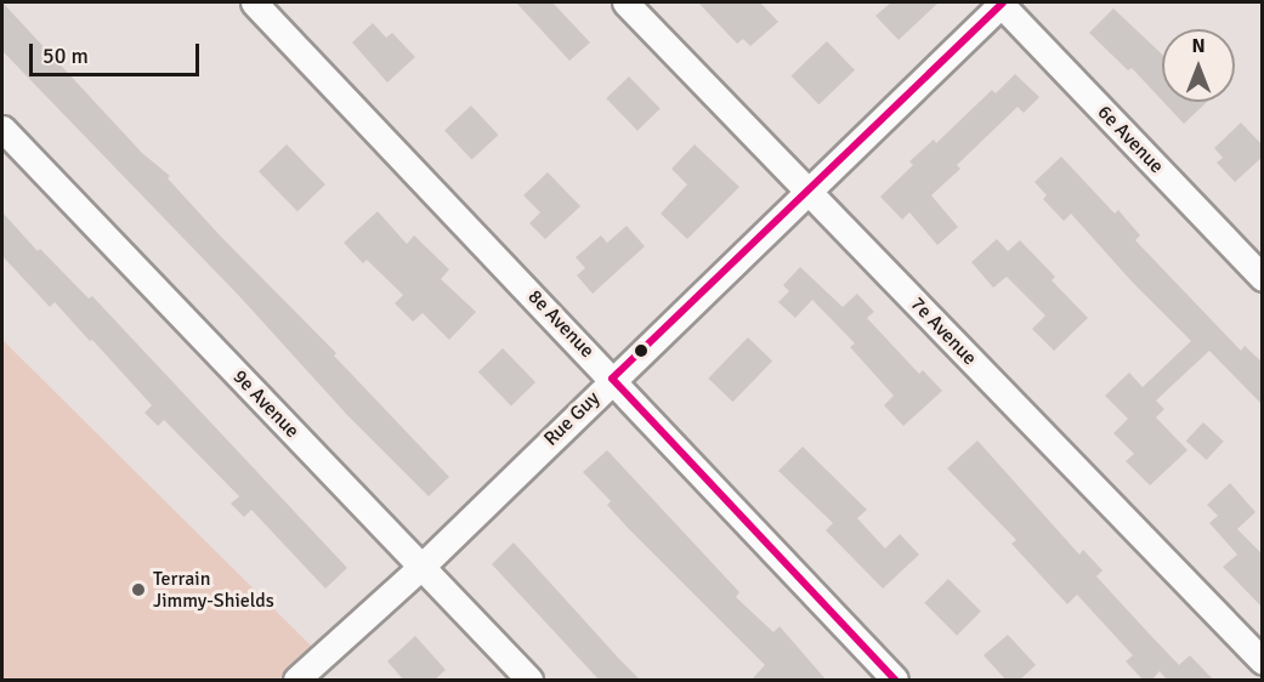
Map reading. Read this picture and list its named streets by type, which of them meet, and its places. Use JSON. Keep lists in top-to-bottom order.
{
  "streets": {
    "street": [
      "6e Avenue",
      "8e Avenue",
      "7e Avenue",
      "9e Avenue",
      "Rue Guy"
    ]
  },
  "crossings": [
    ["6e Avenue", "Rue Guy"],
    ["8e Avenue", "Rue Guy"],
    ["7e Avenue", "Rue Guy"],
    ["9e Avenue", "Rue Guy"]
  ],
  "places": ["Terrain Jimmy-Shields"],
  "scale_bar": "50 m",
  "north": "top"
}
